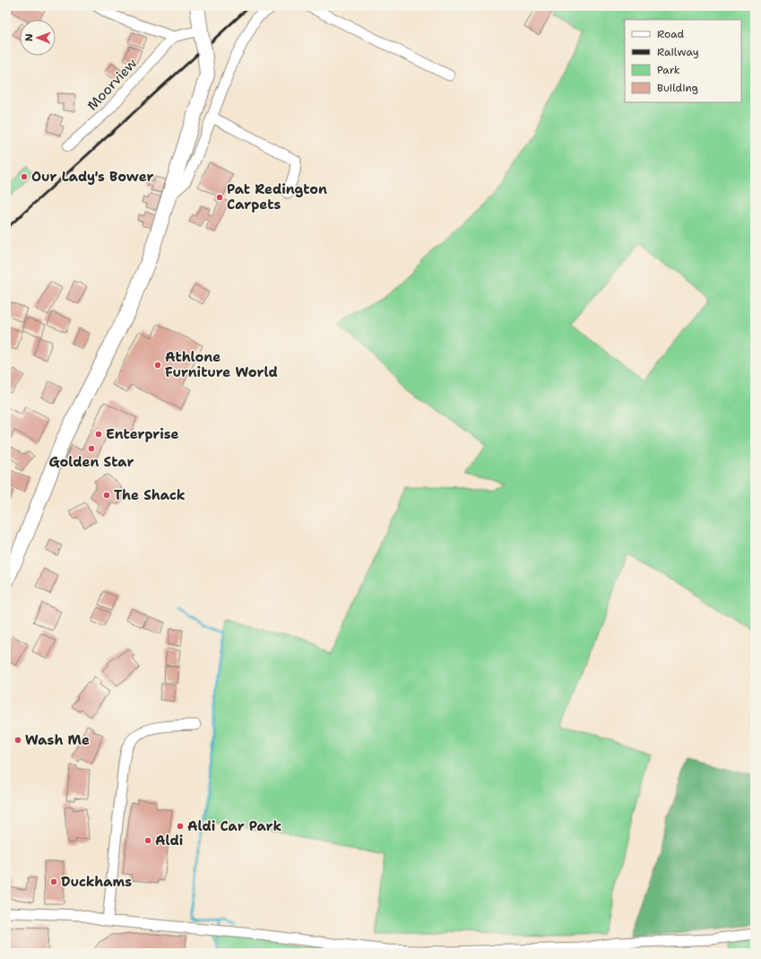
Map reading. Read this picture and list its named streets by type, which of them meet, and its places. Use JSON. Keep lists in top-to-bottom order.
{
  "streets": {
    "street": ["Moorview"]
  },
  "places": [
    "Our Lady's Bower",
    "Pat Redington Carpets",
    "Athlone Furniture World",
    "Enterprise",
    "Golden Star",
    "The Shack",
    "Wash Me",
    "Aldi Car Park",
    "Aldi",
    "Duckhams"
  ],
  "legend": [
    "Road",
    "Railway",
    "Park",
    "Building"
  ],
  "north": "left"
}
